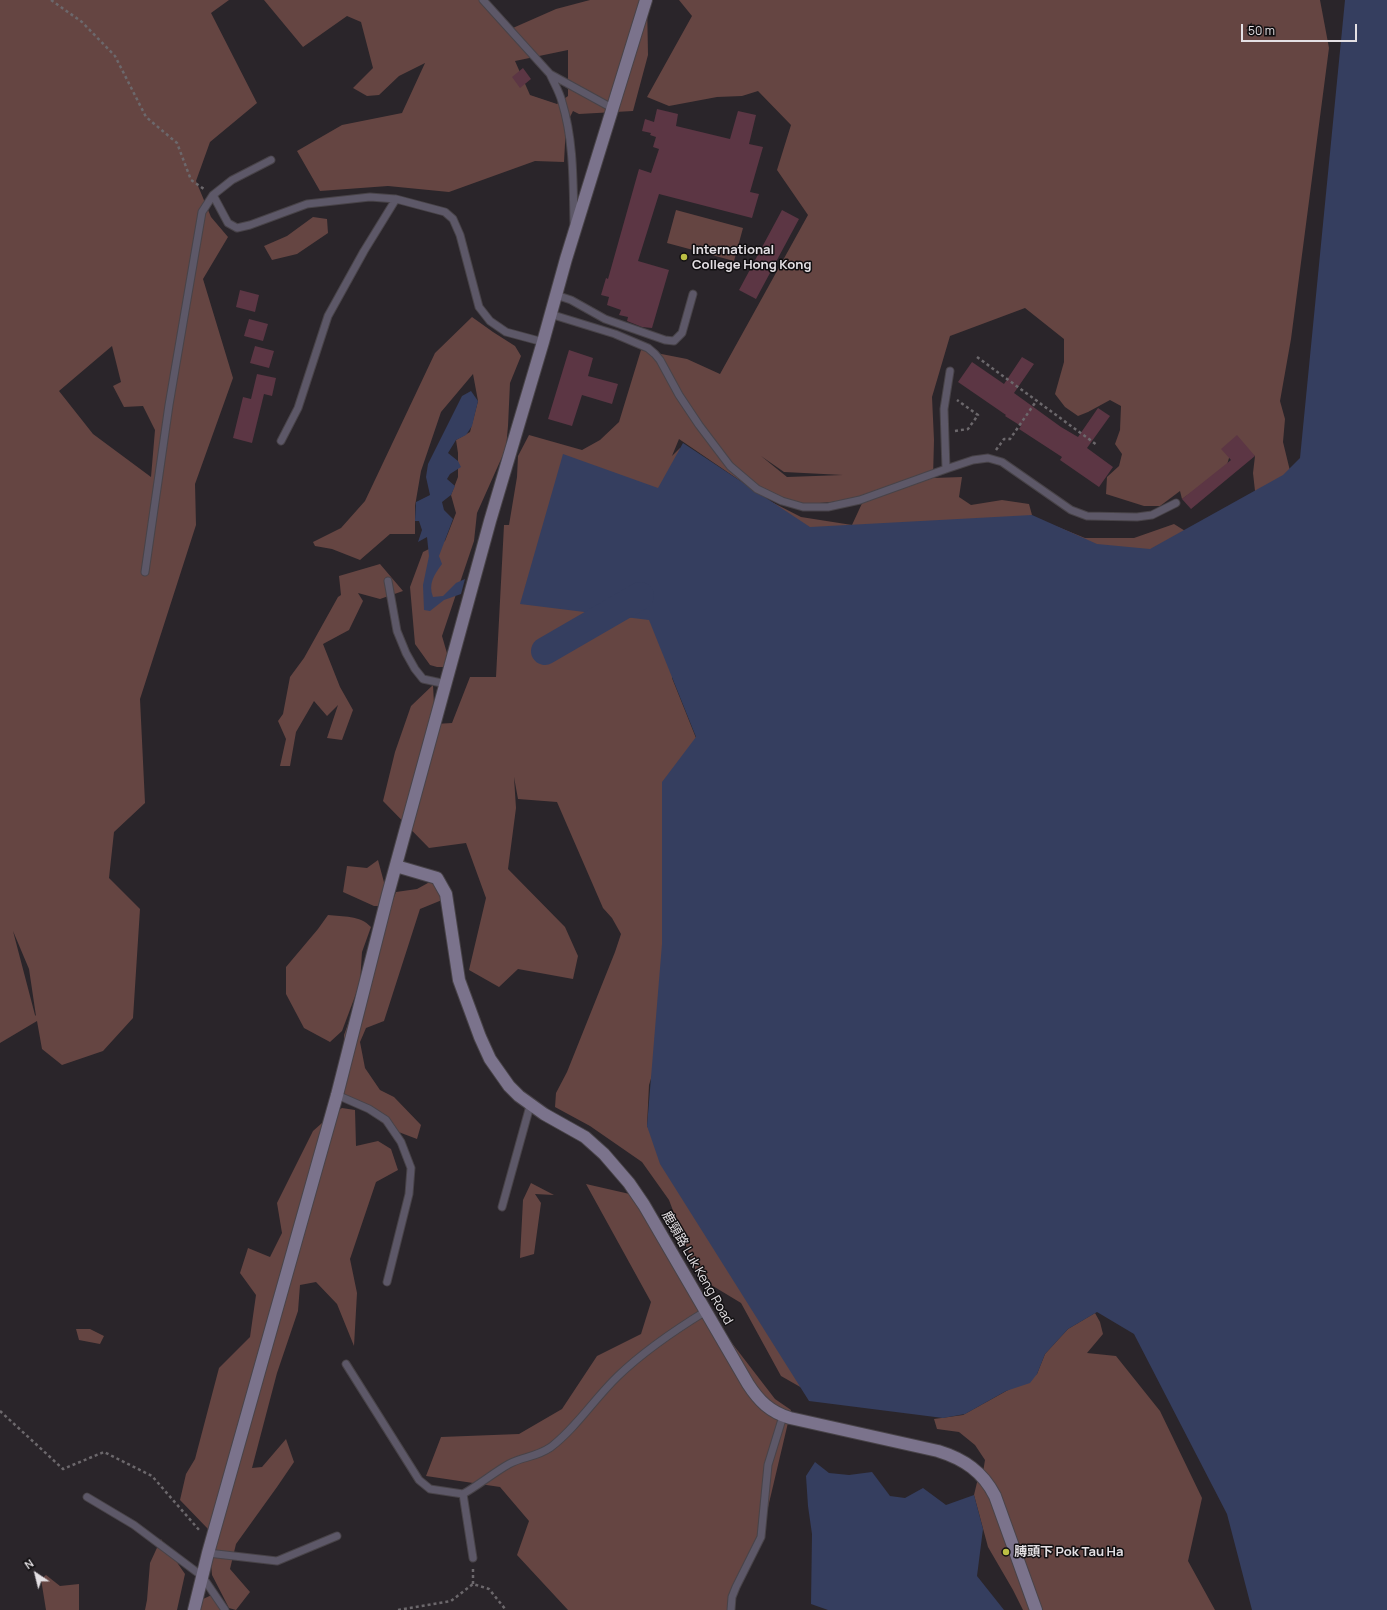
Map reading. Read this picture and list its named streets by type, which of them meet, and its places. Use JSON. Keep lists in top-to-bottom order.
{
  "streets": {
    "main road": ["鹿頸路 Luk Keng Road"]
  },
  "places": ["International College Hong Kong", "膊頭下 Pok Tau Ha"],
  "scale_bar": "50 m",
  "north": "top left"
}
